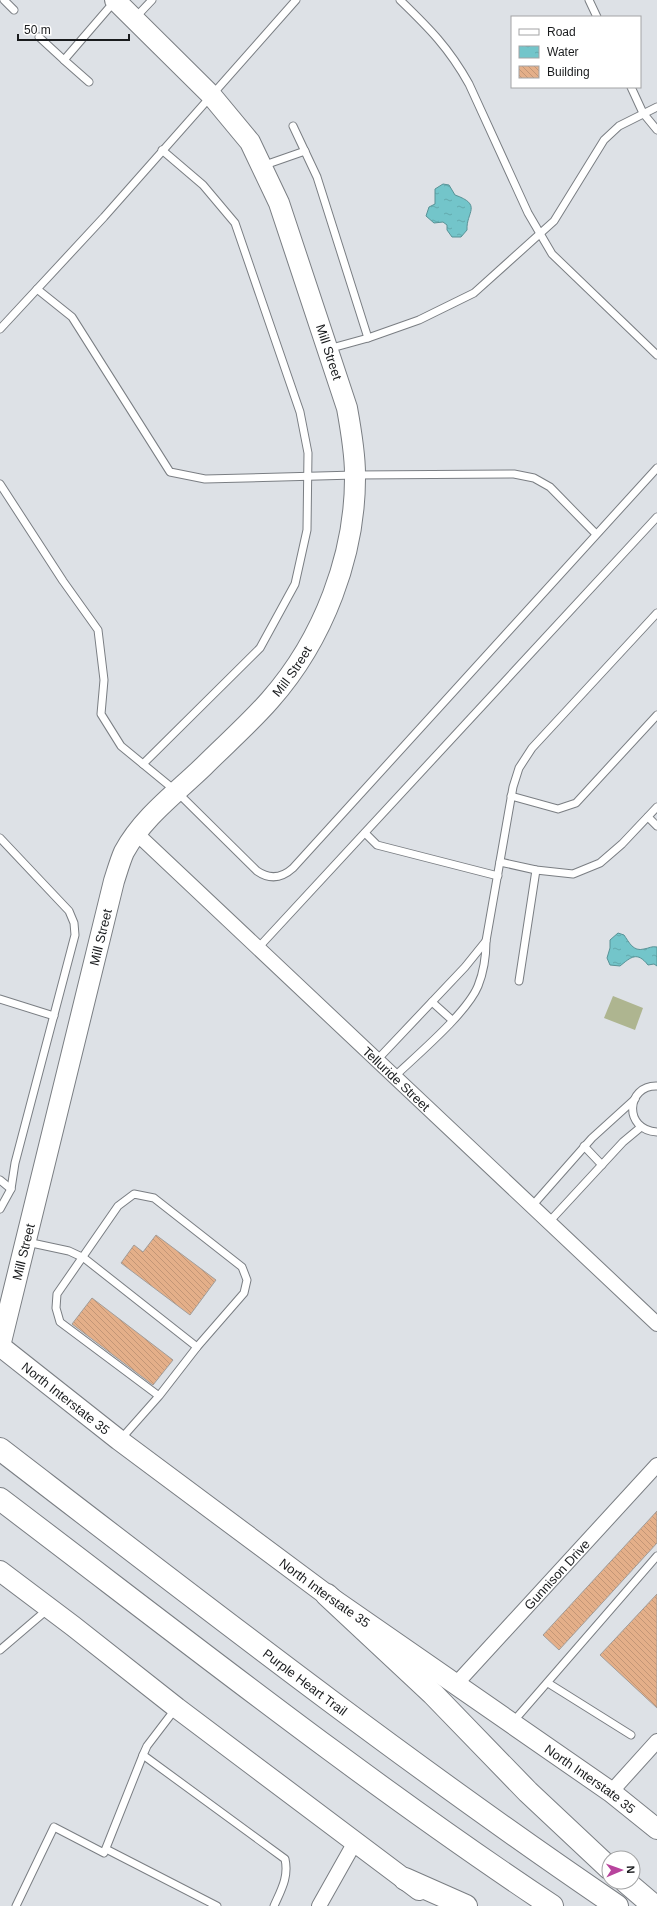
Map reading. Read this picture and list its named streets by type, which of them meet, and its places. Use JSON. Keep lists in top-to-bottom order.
{
  "streets": {
    "highway": ["Purple Heart Trail"],
    "street": [
      "Mill Street",
      "Telluride Street",
      "North Interstate 35",
      "Gunnison Drive"
    ]
  },
  "crossings": [
    ["Mill Street", "Telluride Street"],
    ["Mill Street", "North Interstate 35"],
    ["North Interstate 35", "Gunnison Drive"]
  ],
  "legend": ["Road", "Water", "Building"],
  "scale_bar": "50 m",
  "north": "right"
}
